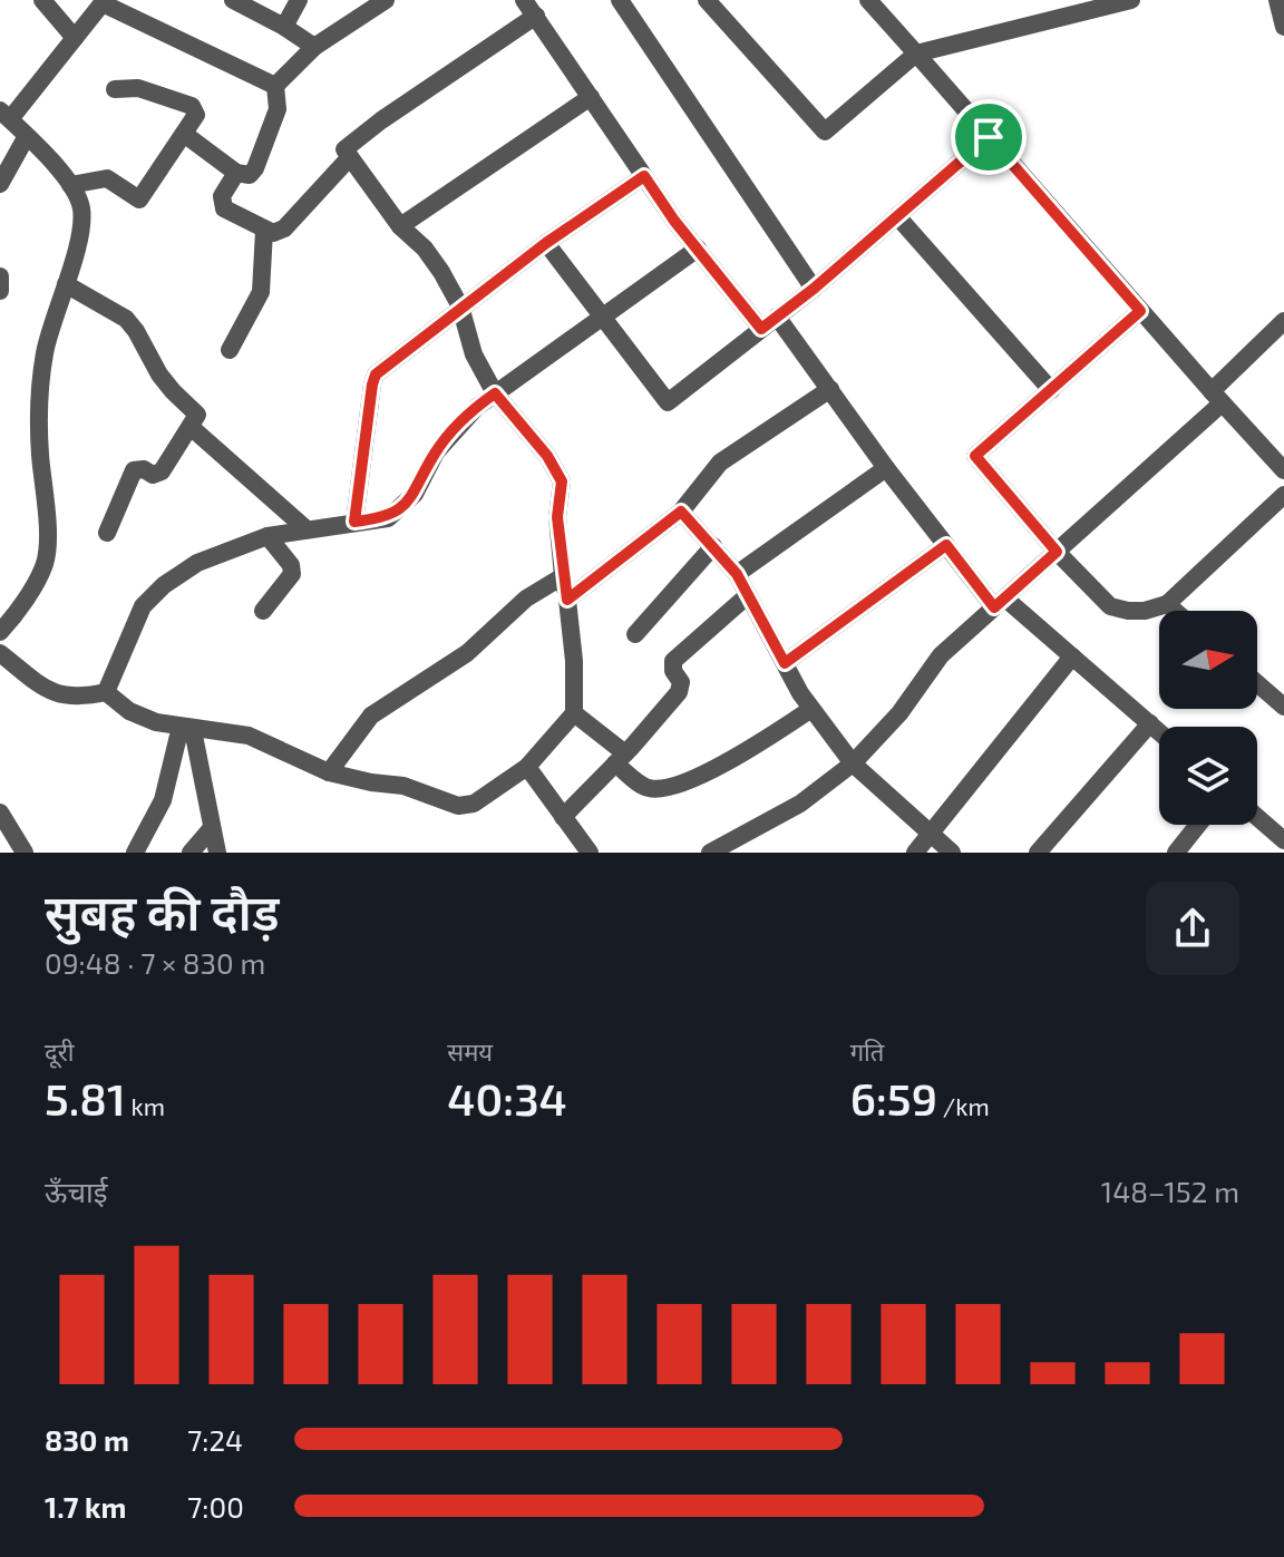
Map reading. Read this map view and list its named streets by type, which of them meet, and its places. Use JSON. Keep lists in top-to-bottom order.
{
  "north": "right",
  "page": {
    "heading": ["सुबह की दौड़", "09:48 · 7 × 830 m"],
    "stats": [
      ["दूरी", "5.81 km"],
      ["समय", "40:34"],
      ["गति", "6:59 /km"]
    ],
    "chart": ["ऊँचाई", "148–152 m"],
    "list": [
      {
        "name": "830 m",
        "note": "7:24"
      },
      {
        "name": "1.7 km",
        "note": "7:00"
      }
    ]
  }
}
